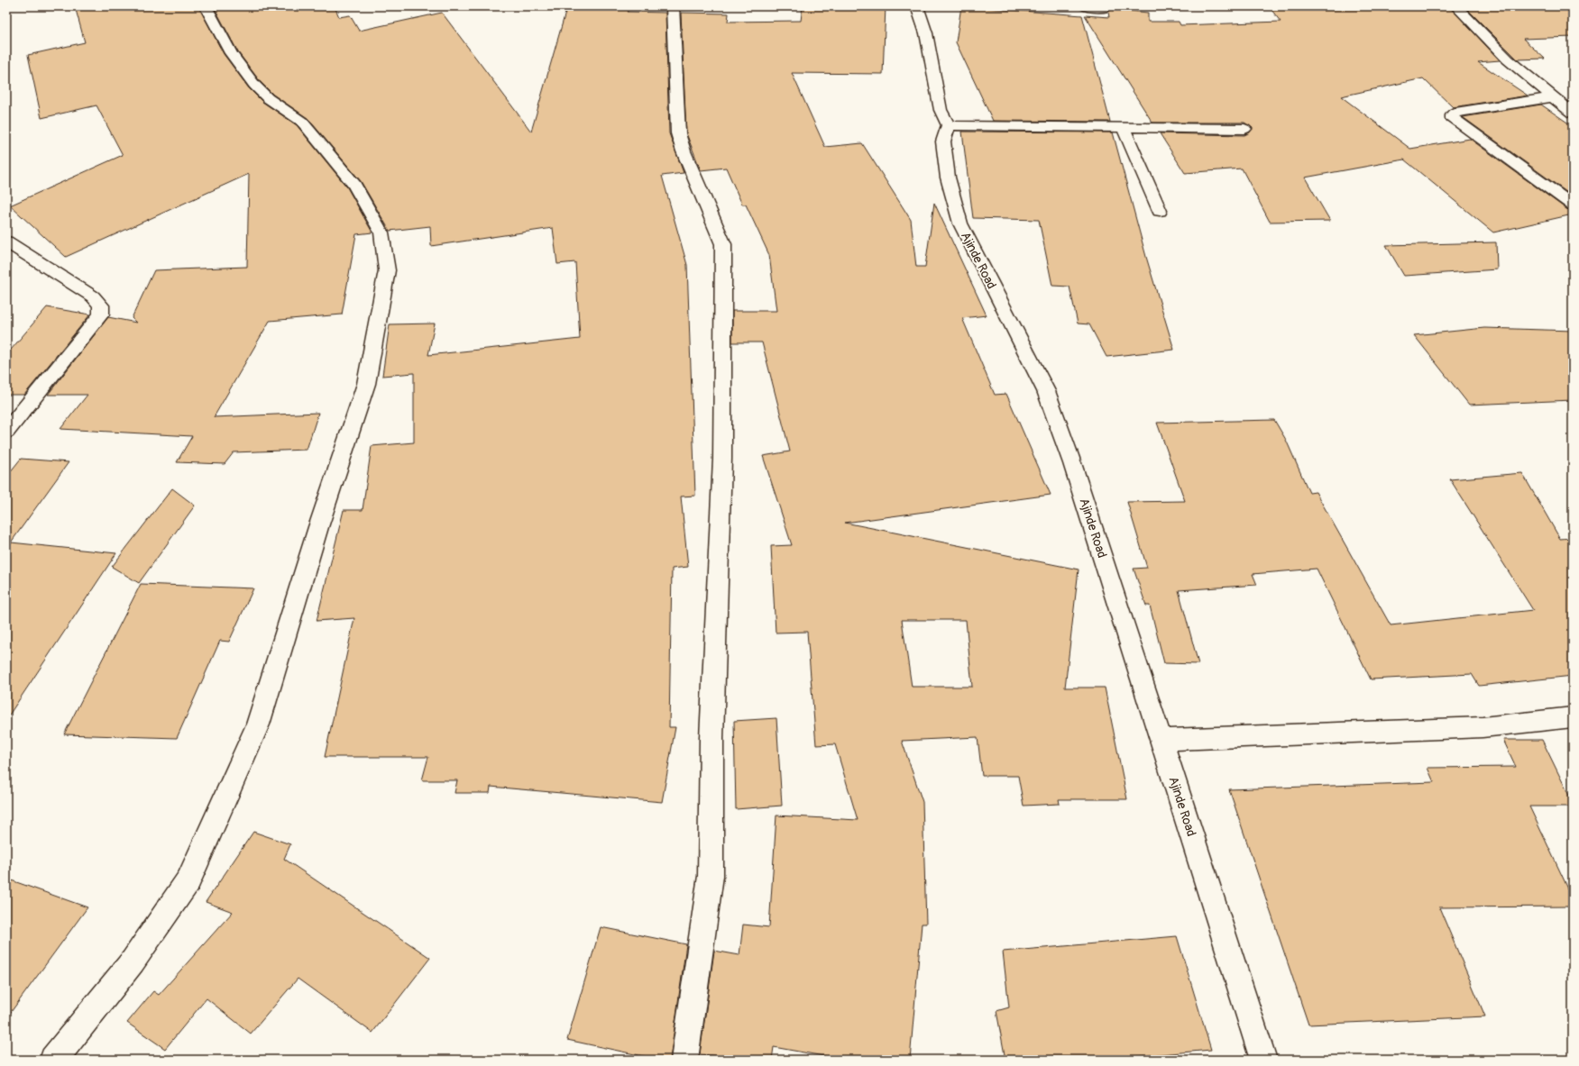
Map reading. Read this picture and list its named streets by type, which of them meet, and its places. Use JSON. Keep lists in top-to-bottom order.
{
  "streets": {
    "street": ["Ajinde Road"]
  }
}
